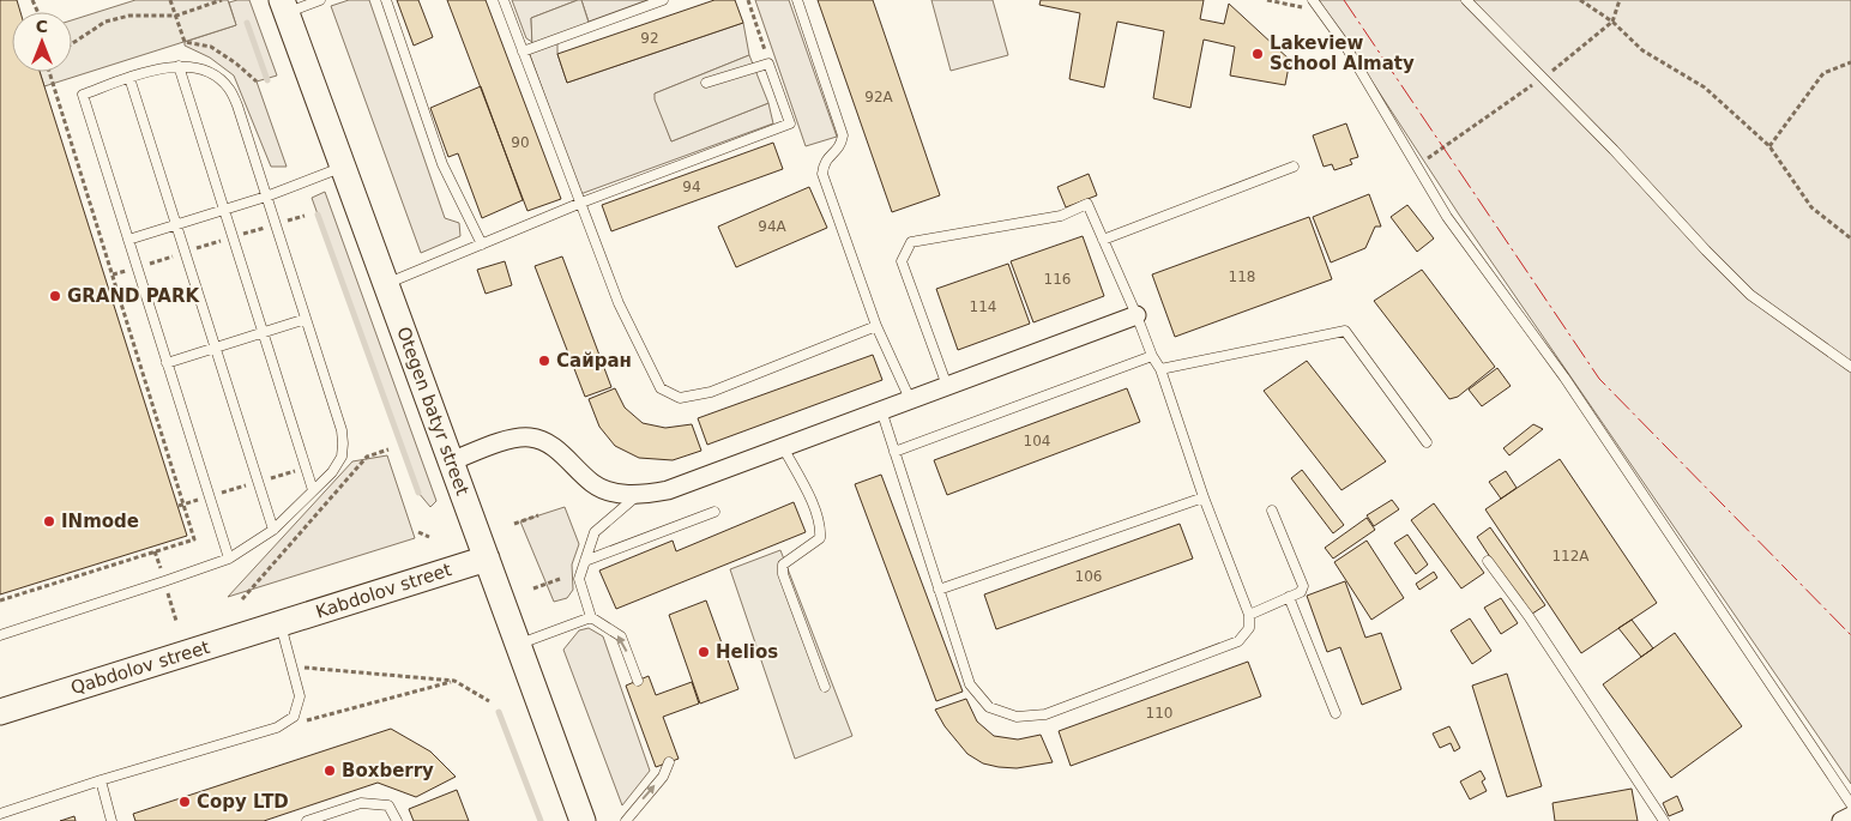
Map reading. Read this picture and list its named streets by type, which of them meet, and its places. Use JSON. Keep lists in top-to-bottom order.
{
  "streets": {
    "main road": ["Otegen batyr street", "Kabdolov street", "Qabdolov street"]
  },
  "crossings": [
    ["Otegen batyr street", "Kabdolov street"],
    ["Kabdolov street", "Qabdolov street"]
  ],
  "places": [
    "Lakeview School Almaty",
    "GRAND PARK",
    "Сайран",
    "INmode",
    "Helios",
    "Boxberry",
    "Copy LTD"
  ],
  "house_numbers": [
    "92",
    "92А",
    "90",
    "94",
    "94А",
    "118",
    "116",
    "114",
    "104",
    "112А",
    "106",
    "110"
  ],
  "north": "top"
}
